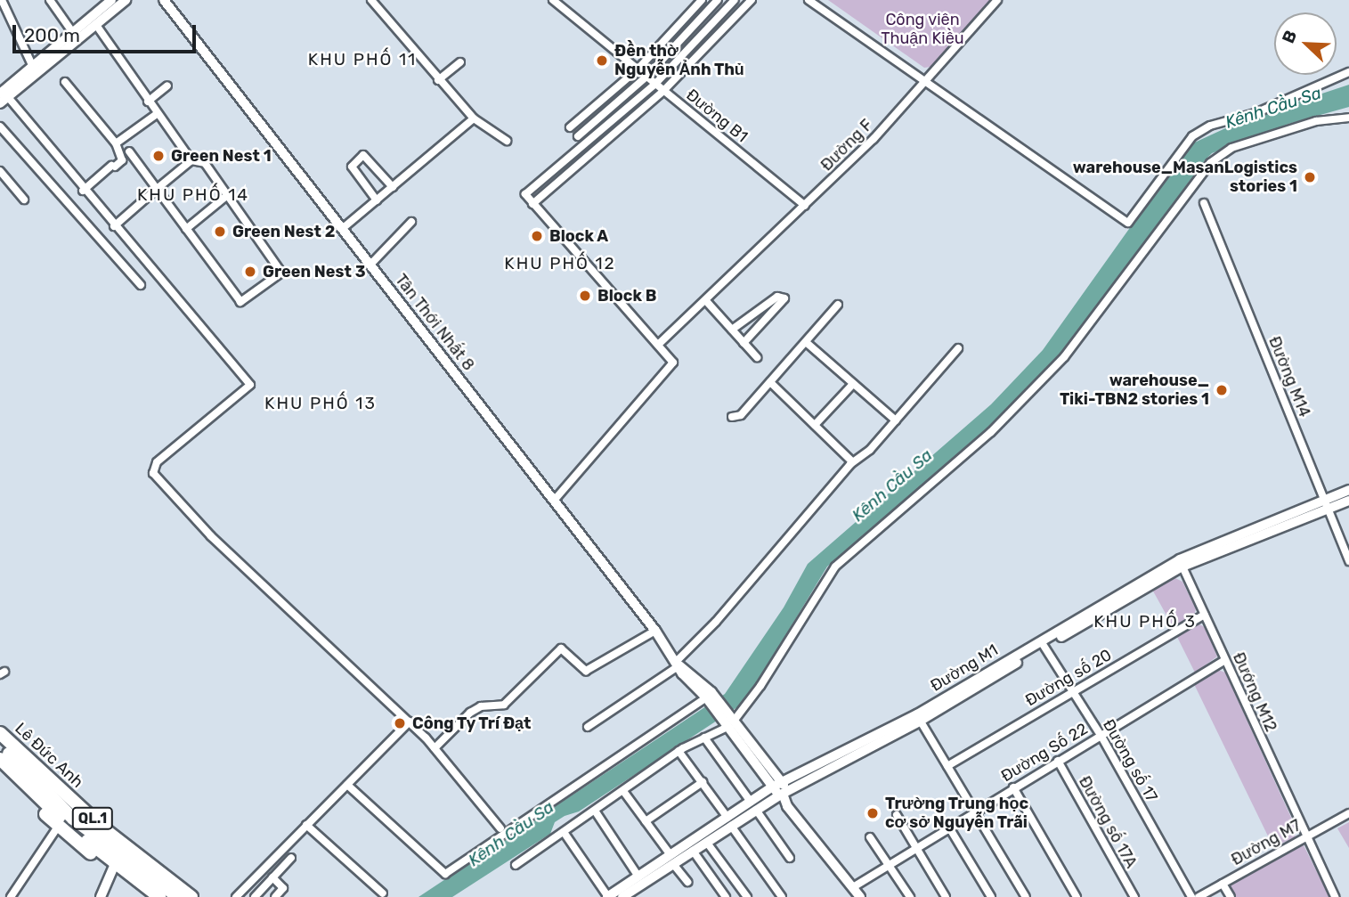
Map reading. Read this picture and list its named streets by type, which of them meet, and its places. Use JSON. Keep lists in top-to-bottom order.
{
  "streets": {
    "highway": ["Lê Đức Anh", "QL.1"],
    "street": [
      "Đường B1",
      "Đường F",
      "Tân Thới Nhất 8",
      "Đường M14",
      "Đường M1",
      "Đường số 20",
      "Đướng M12",
      "Đường Số 22",
      "Đường số 17",
      "Đường số 17A",
      "Đường M7"
    ]
  },
  "crossings": [
    ["Đường B1", "Đường F"],
    ["Tân Thới Nhất 8", "Đường M1"],
    ["Tân Thới Nhất 8", "Đường Số 22"],
    ["Đường M14", "Đường M1"],
    ["Đường M1", "Đướng M12"],
    ["Đường M1", "Đường số 17"],
    ["Đường số 20", "Đướng M12"],
    ["Đường số 20", "Đường số 17"],
    ["Đướng M12", "Đường Số 22"],
    ["Đướng M12", "Đường M7"],
    ["Đường Số 22", "Đường số 17"],
    ["Đường Số 22", "Đường số 17A"]
  ],
  "districts": [
    "KHU PHỐ 11",
    "KHU PHỐ 14",
    "KHU PHỐ 12",
    "KHU PHỐ 13",
    "KHU PHỐ 3"
  ],
  "water": ["Kênh Cầu Sa"],
  "parks": ["Công viên Thuận Kiều"],
  "places": [
    "Đền thờ Nguyễn Ảnh Thủ",
    "Green Nest 1",
    "warehouse_MasanLogistics stories 1",
    "Green Nest 2",
    "Block A",
    "Green Nest 3",
    "Block B",
    "warehouse_ Tiki-TBN2 stories 1",
    "Công Ty Trí Đạt",
    "Trường Trung học cơ sở Nguyễn Trãi"
  ],
  "scale_bar": "200 m",
  "north": "top left"
}
